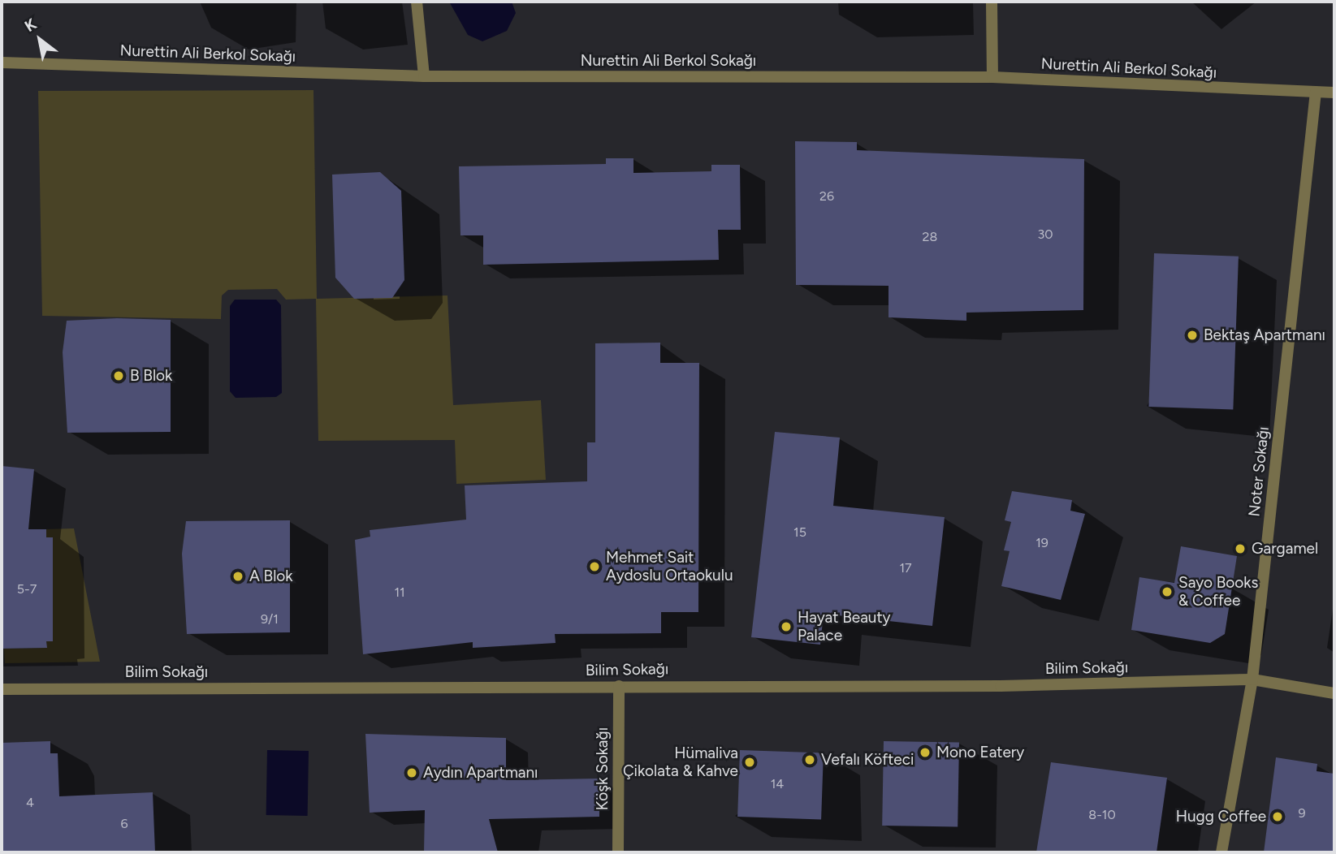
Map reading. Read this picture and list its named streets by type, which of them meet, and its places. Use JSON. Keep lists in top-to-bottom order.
{
  "streets": {
    "street": [
      "Nurettin Ali Berkol Sokağı",
      "Noter Sokağı",
      "Bilim Sokağı",
      "Köşk Sokağı"
    ]
  },
  "crossings": [
    ["Nurettin Ali Berkol Sokağı", "Noter Sokağı"],
    ["Noter Sokağı", "Bilim Sokağı"],
    ["Bilim Sokağı", "Köşk Sokağı"]
  ],
  "places": [
    "Bektaş Apartmanı",
    "B Blok",
    "Gargamel",
    "Mehmet Sait Aydoslu Ortaokulu",
    "A Blok",
    "Sayo Books & Coffee",
    "Hayat Beauty Palace",
    "Mono Eatery",
    "Vefalı Köfteci",
    "Hümaliva Çikolata & Kahve",
    "Aydın Apartmanı",
    "Hugg Coffee"
  ],
  "house_numbers": [
    "26",
    "30",
    "28",
    "15",
    "19",
    "17",
    "5-7",
    "11",
    "9/1",
    "14",
    "4",
    "9",
    "8-10",
    "6"
  ],
  "north": "top left"
}
